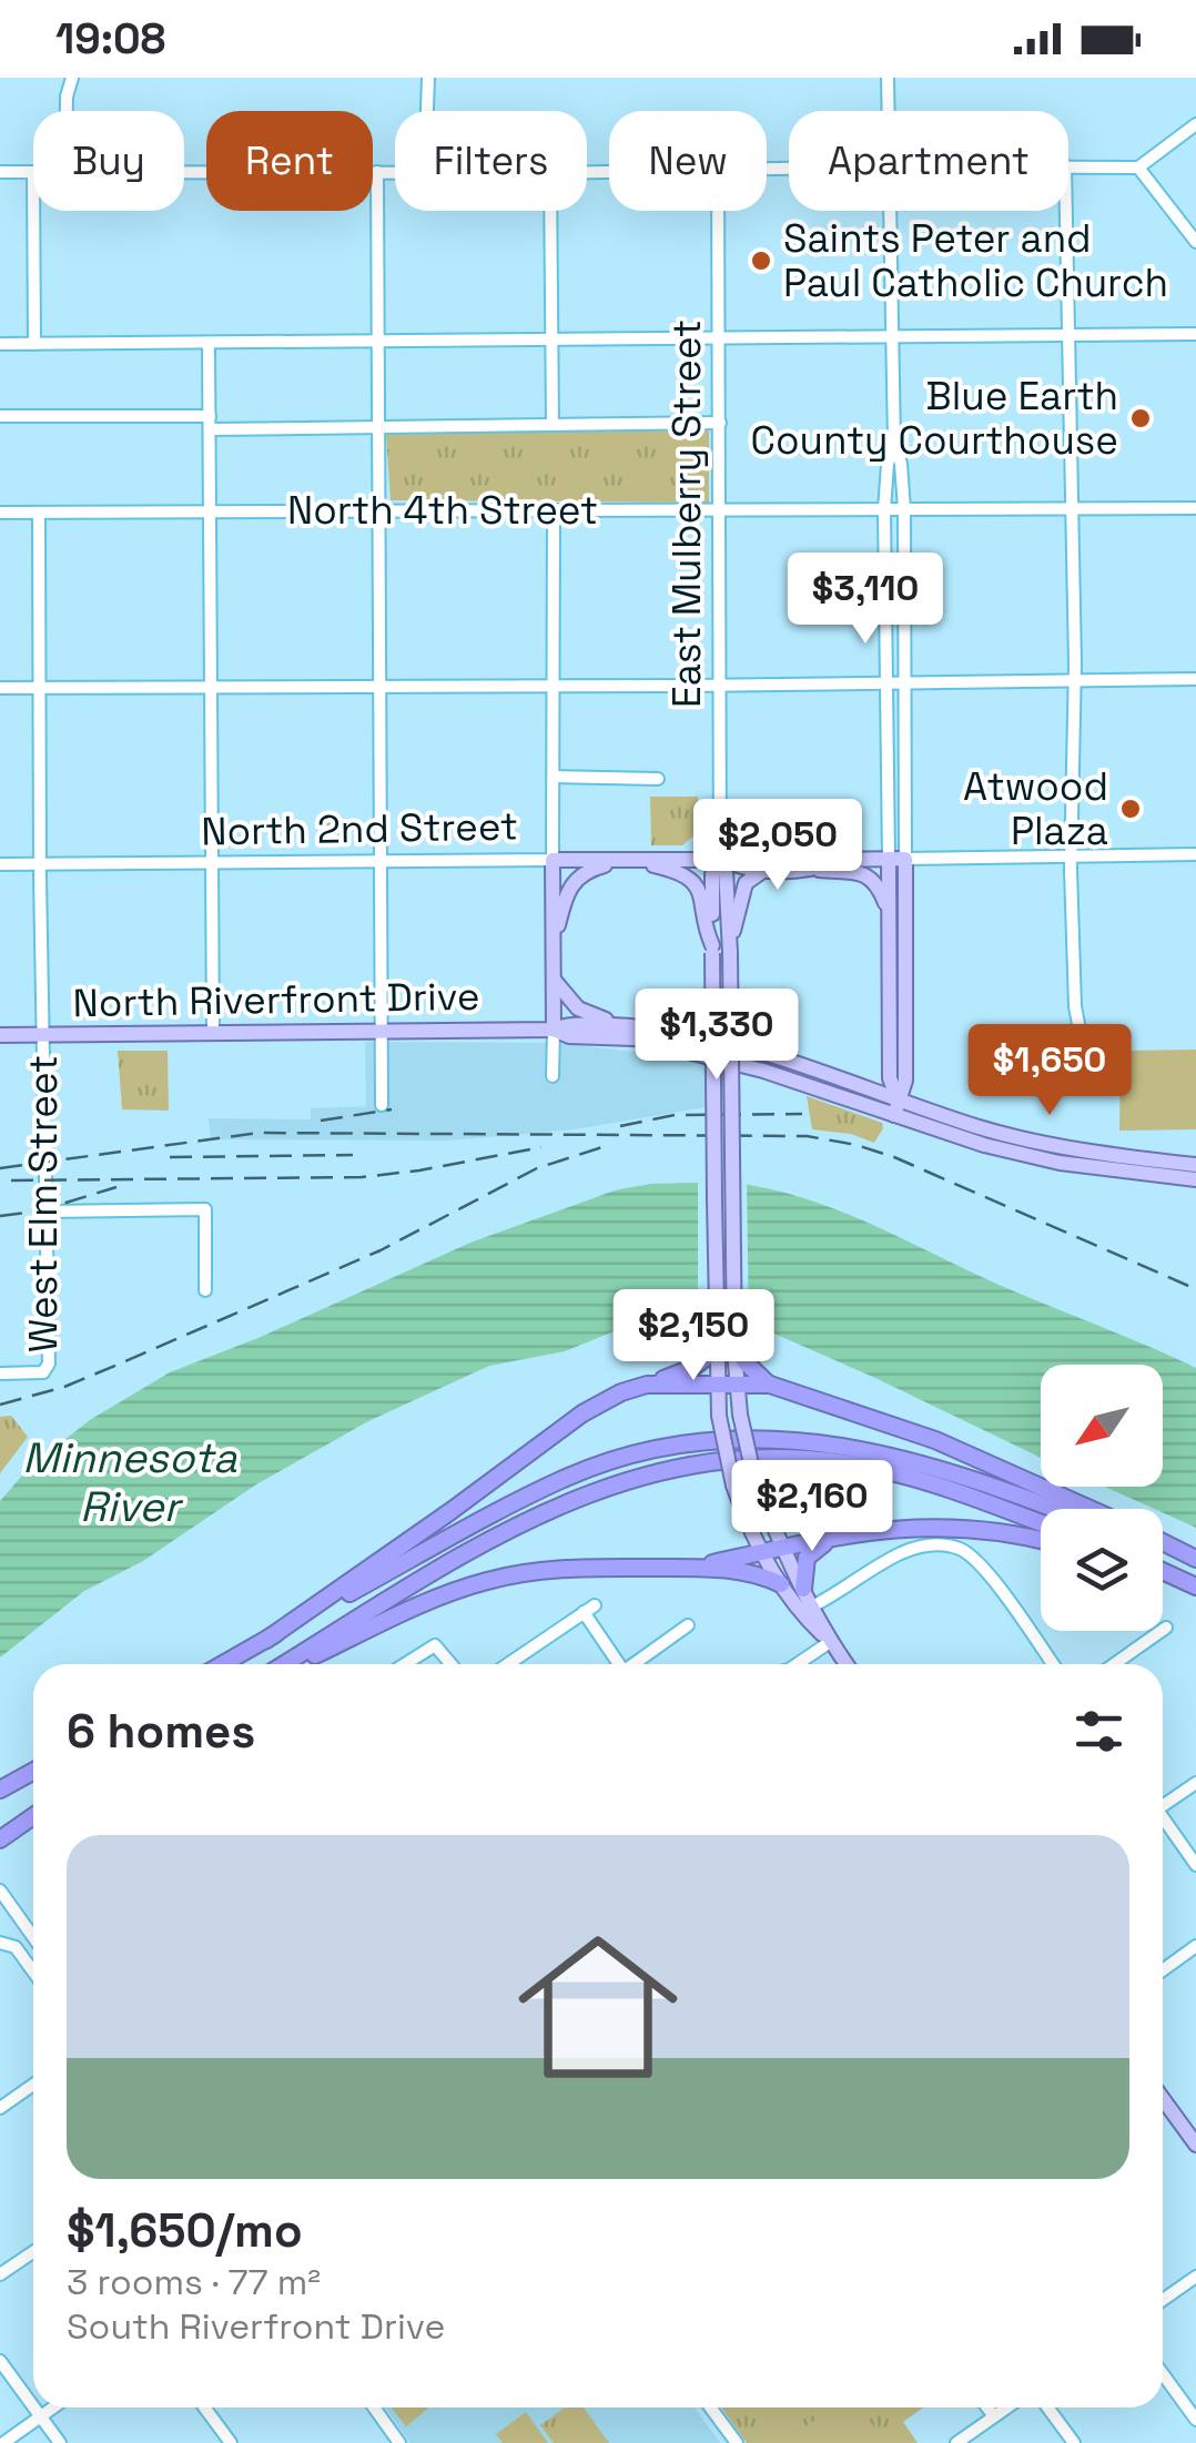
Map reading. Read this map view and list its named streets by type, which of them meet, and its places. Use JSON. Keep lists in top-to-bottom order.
{
  "streets": {
    "main road": ["North 2nd Street", "North Riverfront Drive"],
    "street": ["North 4th Street", "East Mulberry Street", "West Elm Street"]
  },
  "crossings": [
    ["North 4th Street", "East Mulberry Street"],
    ["North 4th Street", "West Elm Street"],
    ["East Mulberry Street", "North 2nd Street"],
    ["North 2nd Street", "West Elm Street"],
    ["North Riverfront Drive", "West Elm Street"]
  ],
  "water": ["Minnesota River"],
  "places": ["Saints Peter and Paul Catholic Church", "Blue Earth County Courthouse", "Atwood Plaza"],
  "north": "bottom left",
  "page": {
    "status": "19:08",
    "chip": [
      "Buy",
      "Rent",
      "Filters",
      "New",
      "Apartment"
    ],
    "price": [
      "$3,110",
      "$2,050",
      "$1,330",
      "$1,650",
      "$2,150",
      "$2,160"
    ],
    "heading": "6 homes",
    "list": [
      {
        "name": "$1,650/mo",
        "note": "3 rooms · 77 m² · South Riverfront Drive"
      }
    ]
  }
}
